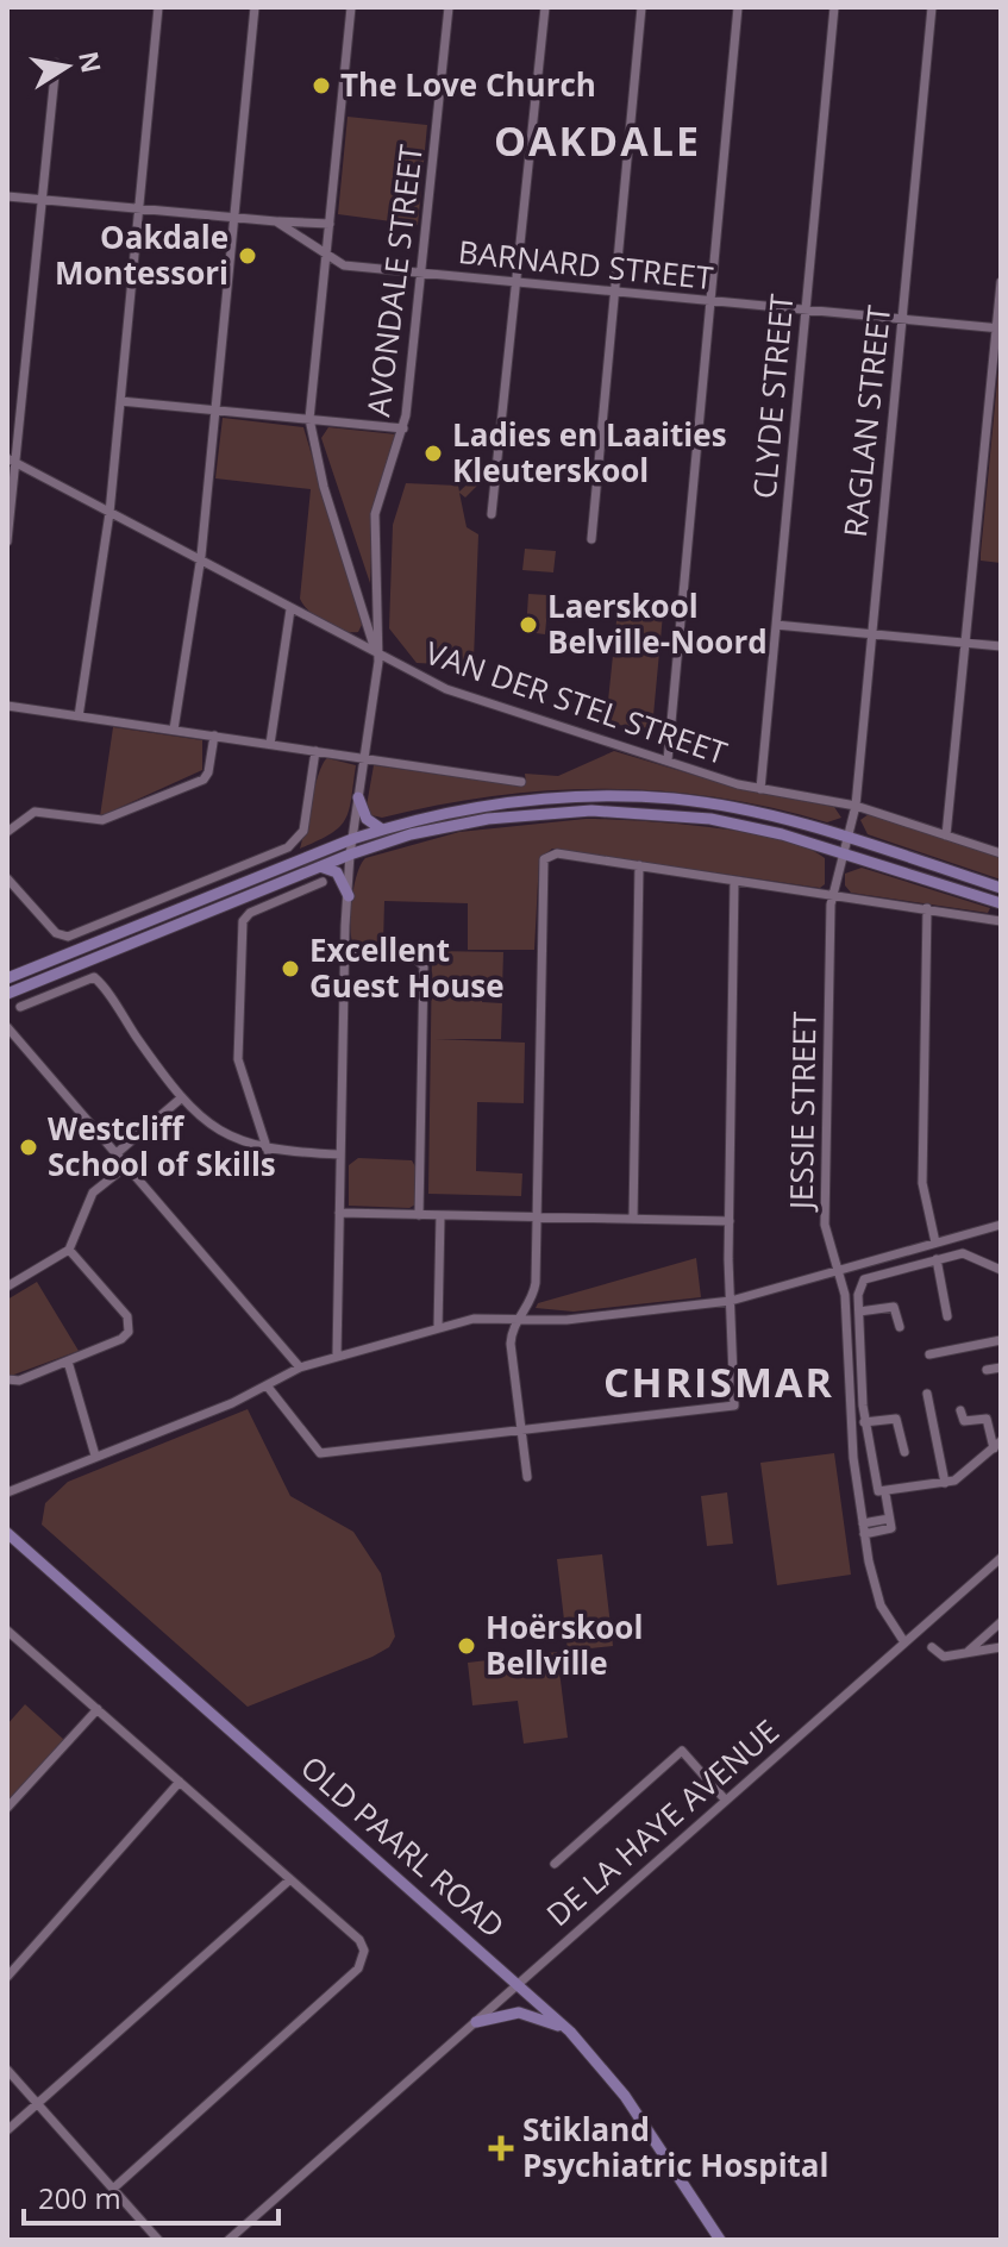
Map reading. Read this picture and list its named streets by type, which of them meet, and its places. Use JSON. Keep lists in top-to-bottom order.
{
  "streets": {
    "main road": ["OLD PAARL ROAD"],
    "street": [
      "BARNARD STREET",
      "AVONDALE STREET",
      "CLYDE STREET",
      "RAGLAN STREET",
      "VAN DER STEL STREET",
      "JESSIE STREET",
      "DE LA HAYE AVENUE"
    ]
  },
  "crossings": [
    ["BARNARD STREET", "AVONDALE STREET"],
    ["BARNARD STREET", "CLYDE STREET"],
    ["BARNARD STREET", "RAGLAN STREET"],
    ["AVONDALE STREET", "VAN DER STEL STREET"],
    ["CLYDE STREET", "VAN DER STEL STREET"],
    ["RAGLAN STREET", "VAN DER STEL STREET"],
    ["RAGLAN STREET", "JESSIE STREET"],
    ["JESSIE STREET", "DE LA HAYE AVENUE"],
    ["DE LA HAYE AVENUE", "OLD PAARL ROAD"]
  ],
  "districts": ["OAKDALE", "CHRISMAR"],
  "places": {
    "other": [
      "The Love Church",
      "Oakdale Montessori",
      "Ladies en Laaities Kleuterskool",
      "Laerskool Belville-Noord",
      "Excellent Guest House",
      "Westcliff School of Skills",
      "Hoërskool Bellville"
    ],
    "health": ["Stikland Psychiatric Hospital"]
  },
  "scale_bar": "200 m",
  "north": "right"
}
